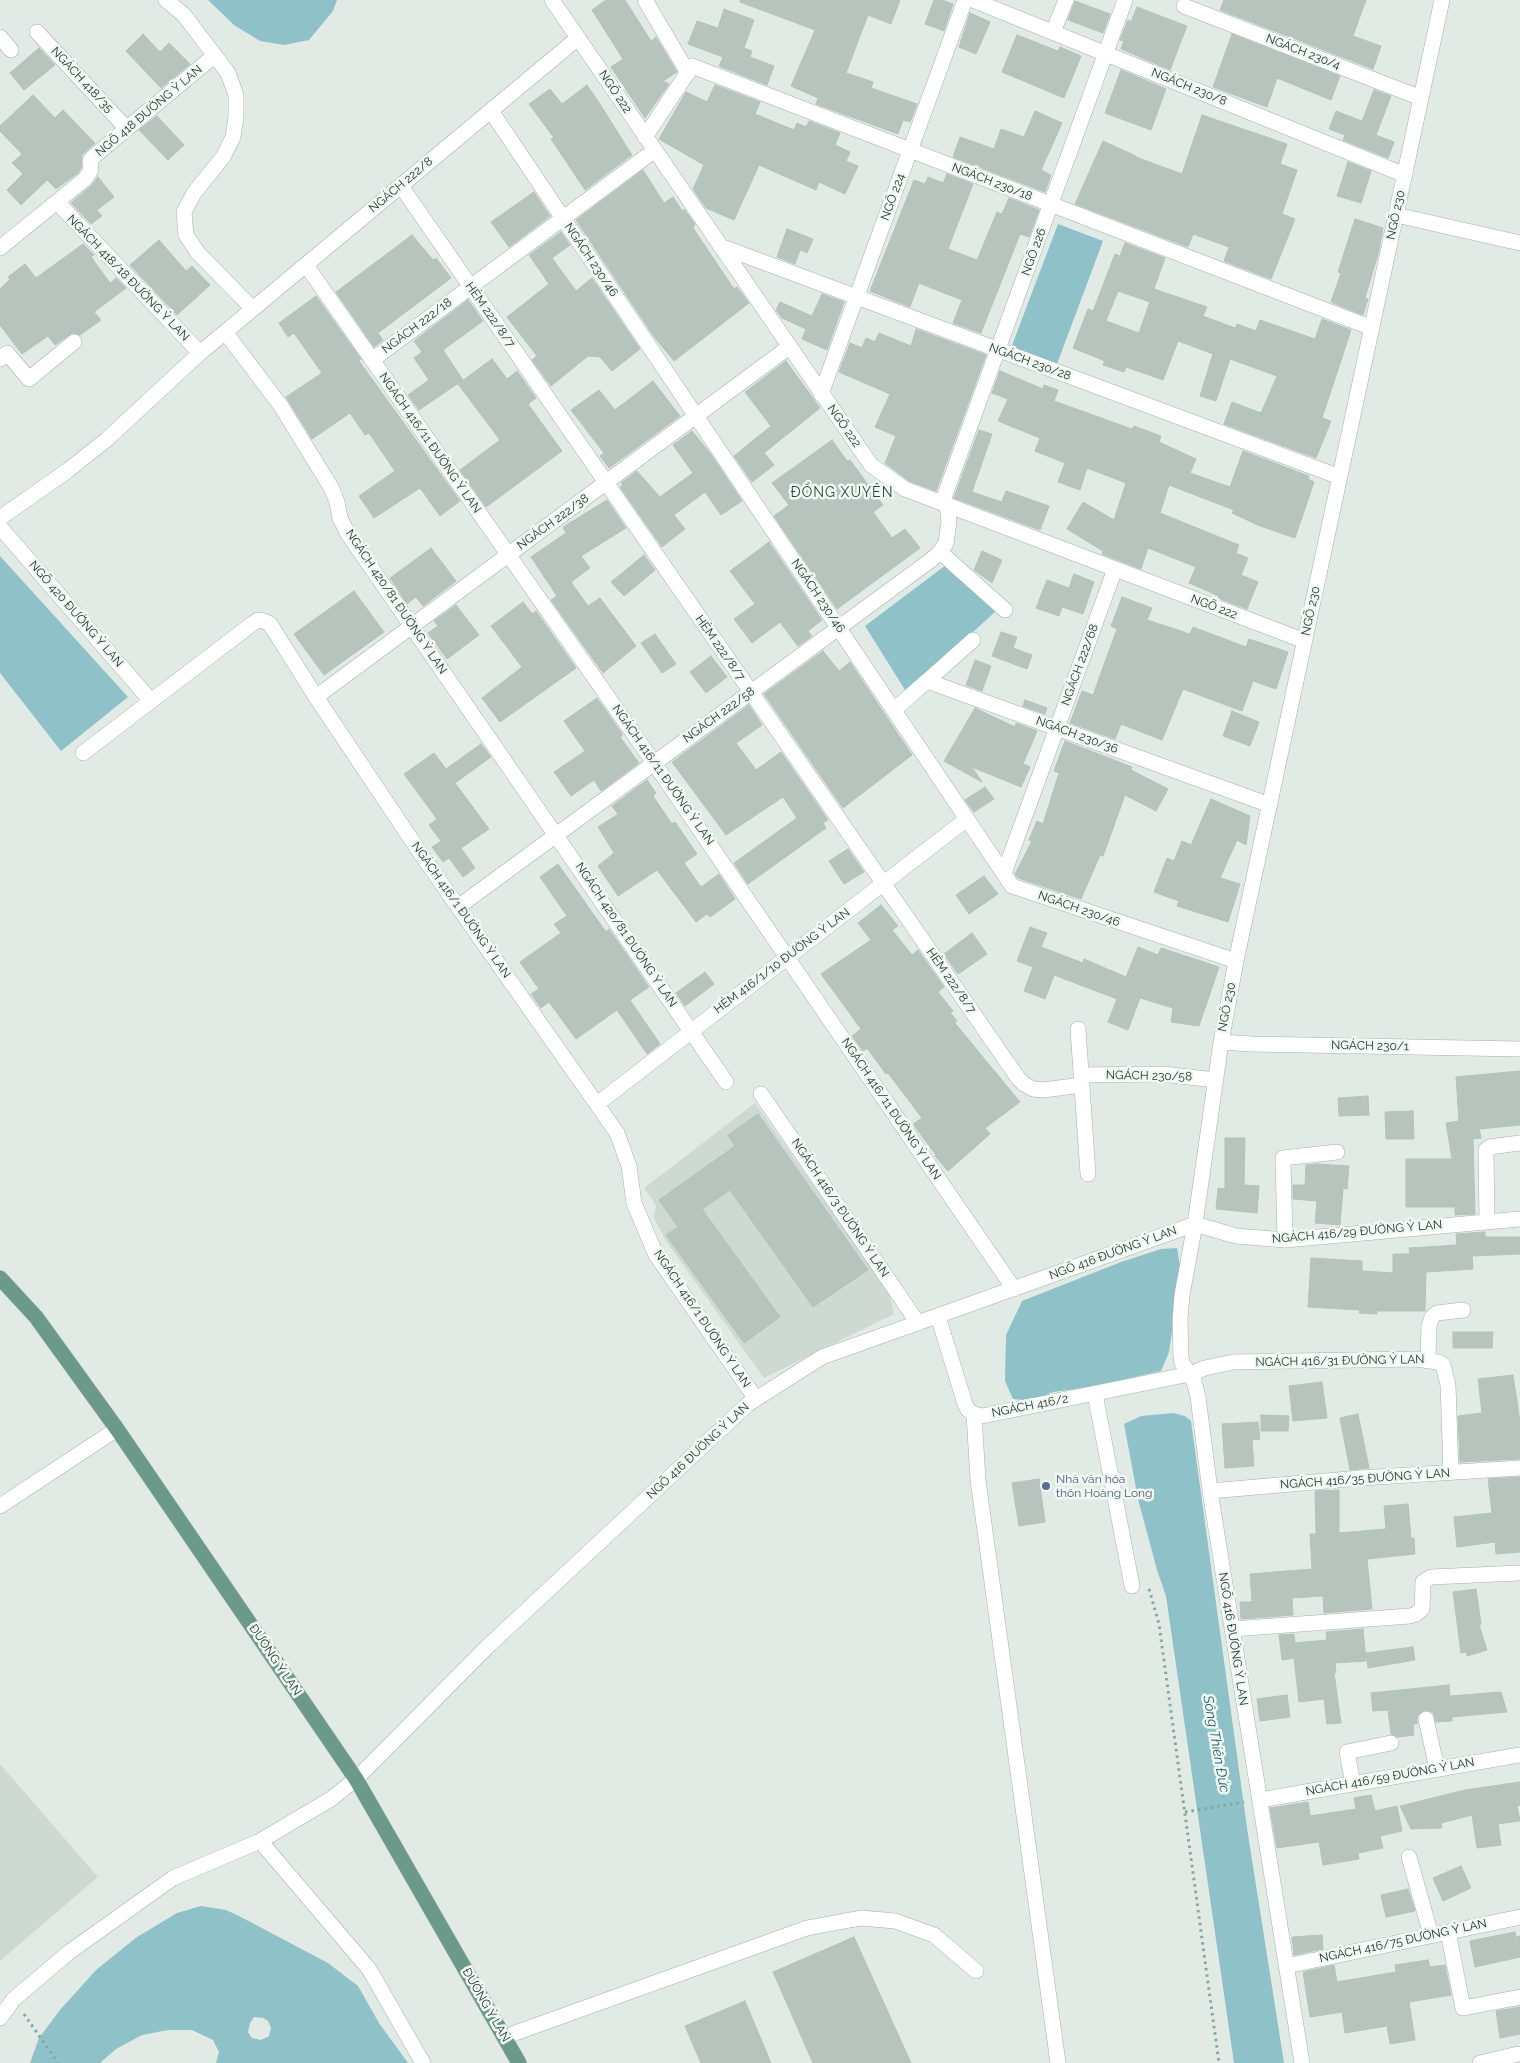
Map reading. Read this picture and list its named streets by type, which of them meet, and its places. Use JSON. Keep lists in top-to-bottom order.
{
  "streets": {
    "main road": ["ĐƯỜNG Ỷ LAN"],
    "street": [
      "NGÁCH 230/4",
      "NGÁCH 418/35",
      "NGÁCH 230/8",
      "NGÕ 222",
      "NGÕ 418 ĐƯỜNG Ỷ LAN",
      "NGÁCH 230/18",
      "NGÁCH 222/8",
      "NGÕ 224",
      "NGÕ 230",
      "NGÕ 226",
      "NGÁCH 230/46",
      "NGÁCH 418/18 ĐƯỜNG Ỷ LAN",
      "HẺM 222/8/7",
      "NGÁCH 222/18",
      "NGÁCH 230/28",
      "NGÁCH 416/11 ĐƯỜNG Ỷ LAN",
      "NGÁCH 222/38",
      "NGÁCH 420/81 ĐƯỜNG Ỷ LAN",
      "NGÕ 420 ĐƯỜNG Ỷ LAN",
      "NGÁCH 222/68",
      "NGÁCH 222/58",
      "NGÁCH 230/36",
      "NGÁCH 416/1 ĐƯỜNG Ỷ LAN",
      "HẺM 416/1/10 ĐƯỜNG Ỷ LAN",
      "NGÁCH 230/1",
      "NGÁCH 230/58",
      "NGÁCH 416/3 ĐƯỜNG Ỷ LAN",
      "NGÁCH 416/29 ĐƯỜNG Ỷ LAN",
      "NGÕ 416 ĐƯỜNG Ỷ LAN",
      "NGÁCH 416/31 ĐƯỜNG Ỷ LAN",
      "NGÁCH 416/2",
      "NGÁCH 416/35 ĐƯỜNG Ỷ LAN",
      "NGÁCH 416/59 ĐƯỜNG Ỷ LAN",
      "NGÁCH 416/75 ĐƯỜNG Ỷ LAN"
    ]
  },
  "crossings": [
    ["NGÁCH 230/4", "NGÕ 230"],
    ["NGÁCH 418/35", "NGÕ 418 ĐƯỜNG Ỷ LAN"],
    ["NGÁCH 230/8", "NGÕ 230"],
    ["NGÁCH 230/8", "NGÕ 226"],
    ["NGÕ 222", "NGÁCH 222/8"],
    ["NGÕ 222", "NGÕ 224"],
    ["NGÕ 222", "NGÕ 230"],
    ["NGÕ 222", "NGÕ 226"],
    ["NGÕ 222", "NGÁCH 222/18"],
    ["NGÕ 222", "NGÁCH 230/28"],
    ["NGÕ 222", "NGÁCH 222/38"],
    ["NGÕ 222", "NGÁCH 222/68"],
    ["NGÕ 418 ĐƯỜNG Ỷ LAN", "NGÁCH 418/18 ĐƯỜNG Ỷ LAN"],
    ["NGÁCH 230/18", "NGÕ 224"],
    ["NGÁCH 230/18", "NGÕ 230"],
    ["NGÁCH 230/18", "NGÕ 226"],
    ["NGÁCH 222/8", "NGÁCH 230/46"],
    ["NGÁCH 222/8", "HẺM 222/8/7"],
    ["NGÁCH 222/8", "NGÁCH 416/11 ĐƯỜNG Ỷ LAN"],
    ["NGÁCH 222/8", "NGÁCH 420/81 ĐƯỜNG Ỷ LAN"],
    ["NGÕ 224", "NGÁCH 230/28"],
    ["NGÕ 230", "NGÁCH 230/46"],
    ["NGÕ 230", "NGÁCH 230/28"],
    ["NGÕ 230", "NGÁCH 230/36"],
    ["NGÕ 230", "NGÁCH 230/1"],
    ["NGÕ 230", "NGÁCH 230/58"],
    ["NGÕ 230", "NGÁCH 416/29 ĐƯỜNG Ỷ LAN"],
    ["NGÕ 230", "NGÕ 416 ĐƯỜNG Ỷ LAN"],
    ["NGÕ 226", "NGÁCH 230/28"],
    ["NGÁCH 230/46", "NGÁCH 222/18"],
    ["NGÁCH 230/46", "NGÁCH 222/38"],
    ["NGÁCH 230/46", "NGÁCH 222/68"],
    ["NGÁCH 230/46", "NGÁCH 222/58"],
    ["NGÁCH 230/46", "HẺM 416/1/10 ĐƯỜNG Ỷ LAN"],
    ["HẺM 222/8/7", "NGÁCH 222/18"],
    ["HẺM 222/8/7", "NGÁCH 222/38"],
    ["HẺM 222/8/7", "NGÁCH 222/58"],
    ["HẺM 222/8/7", "HẺM 416/1/10 ĐƯỜNG Ỷ LAN"],
    ["HẺM 222/8/7", "NGÁCH 230/58"],
    ["NGÁCH 222/18", "NGÁCH 416/11 ĐƯỜNG Ỷ LAN"],
    ["NGÁCH 416/11 ĐƯỜNG Ỷ LAN", "NGÁCH 222/38"],
    ["NGÁCH 416/11 ĐƯỜNG Ỷ LAN", "NGÁCH 222/58"],
    ["NGÁCH 416/11 ĐƯỜNG Ỷ LAN", "HẺM 416/1/10 ĐƯỜNG Ỷ LAN"],
    ["NGÁCH 416/11 ĐƯỜNG Ỷ LAN", "NGÕ 416 ĐƯỜNG Ỷ LAN"],
    ["NGÁCH 222/38", "NGÁCH 420/81 ĐƯỜNG Ỷ LAN"],
    ["NGÁCH 222/38", "NGÁCH 416/1 ĐƯỜNG Ỷ LAN"],
    ["NGÁCH 420/81 ĐƯỜNG Ỷ LAN", "NGÁCH 222/58"],
    ["NGÁCH 420/81 ĐƯỜNG Ỷ LAN", "HẺM 416/1/10 ĐƯỜNG Ỷ LAN"],
    ["NGÕ 420 ĐƯỜNG Ỷ LAN", "NGÁCH 416/1 ĐƯỜNG Ỷ LAN"],
    ["NGÁCH 222/68", "NGÁCH 230/36"],
    ["NGÁCH 222/58", "NGÁCH 416/1 ĐƯỜNG Ỷ LAN"],
    ["NGÁCH 416/1 ĐƯỜNG Ỷ LAN", "HẺM 416/1/10 ĐƯỜNG Ỷ LAN"],
    ["NGÁCH 416/1 ĐƯỜNG Ỷ LAN", "NGÕ 416 ĐƯỜNG Ỷ LAN"],
    ["NGÁCH 416/3 ĐƯỜNG Ỷ LAN", "NGÕ 416 ĐƯỜNG Ỷ LAN"],
    ["NGÁCH 416/29 ĐƯỜNG Ỷ LAN", "NGÕ 416 ĐƯỜNG Ỷ LAN"],
    ["NGÕ 416 ĐƯỜNG Ỷ LAN", "NGÁCH 416/31 ĐƯỜNG Ỷ LAN"],
    ["NGÕ 416 ĐƯỜNG Ỷ LAN", "NGÁCH 416/2"],
    ["NGÕ 416 ĐƯỜNG Ỷ LAN", "NGÁCH 416/35 ĐƯỜNG Ỷ LAN"],
    ["NGÕ 416 ĐƯỜNG Ỷ LAN", "ĐƯỜNG Ỷ LAN"],
    ["NGÕ 416 ĐƯỜNG Ỷ LAN", "NGÁCH 416/59 ĐƯỜNG Ỷ LAN"],
    ["NGÕ 416 ĐƯỜNG Ỷ LAN", "NGÁCH 416/75 ĐƯỜNG Ỷ LAN"],
    ["NGÁCH 416/31 ĐƯỜNG Ỷ LAN", "NGÁCH 416/2"],
    ["NGÁCH 416/31 ĐƯỜNG Ỷ LAN", "NGÁCH 416/35 ĐƯỜNG Ỷ LAN"]
  ],
  "districts": ["ĐỔNG XUYÊN"],
  "water": ["Sông Thiên Đức"],
  "places": ["Nhà văn hóa thôn Hoàng Long"]
}
